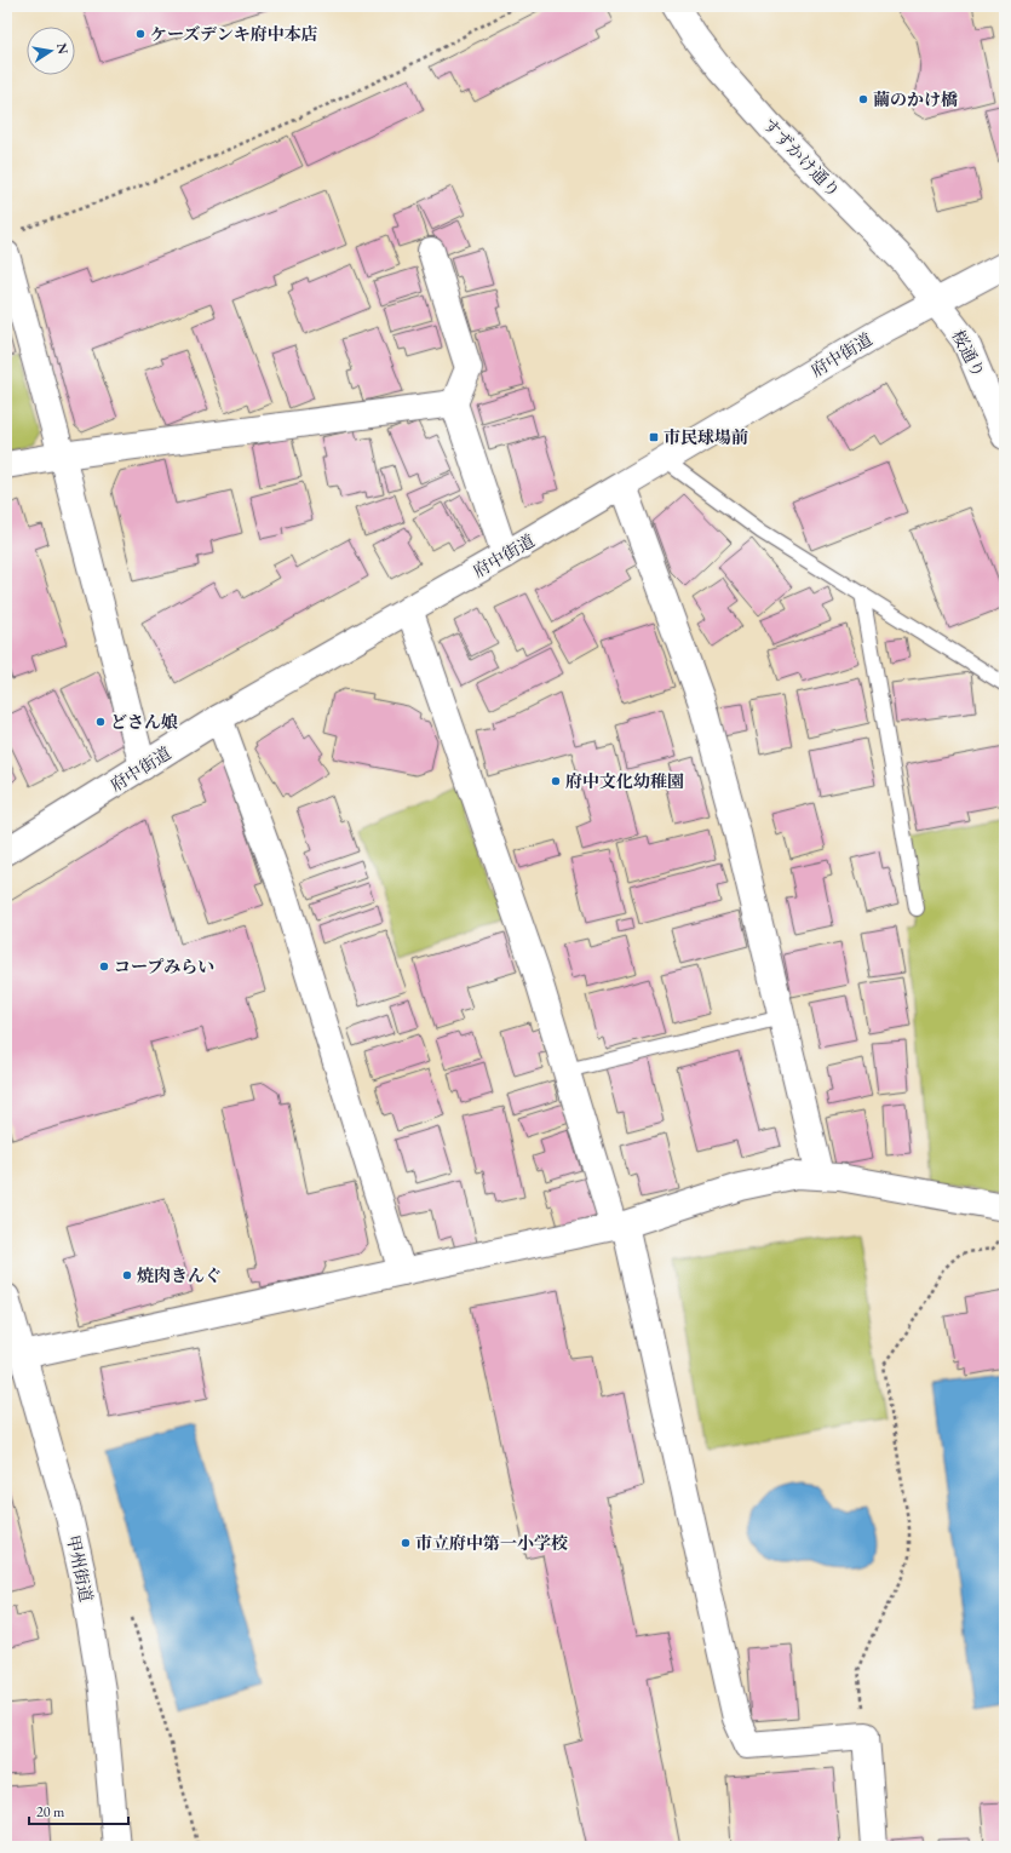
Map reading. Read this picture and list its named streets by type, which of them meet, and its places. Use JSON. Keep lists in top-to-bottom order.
{
  "streets": {
    "main road": [
      "すずかけ通り",
      "桜通り",
      "府中街道",
      "甲州街道"
    ]
  },
  "crossings": [
    ["すずかけ通り", "桜通り"],
    ["すずかけ通り", "府中街道"],
    ["桜通り", "府中街道"]
  ],
  "places": {
    "other": [
      "ケーズデンキ府中本店",
      "繭のかけ橋",
      "どさん娘",
      "府中文化幼稚園",
      "コープみらい",
      "焼肉きんぐ",
      "市立府中第一小学校"
    ],
    "transit": ["市民球場前"]
  },
  "scale_bar": "20 m",
  "north": "right"
}
